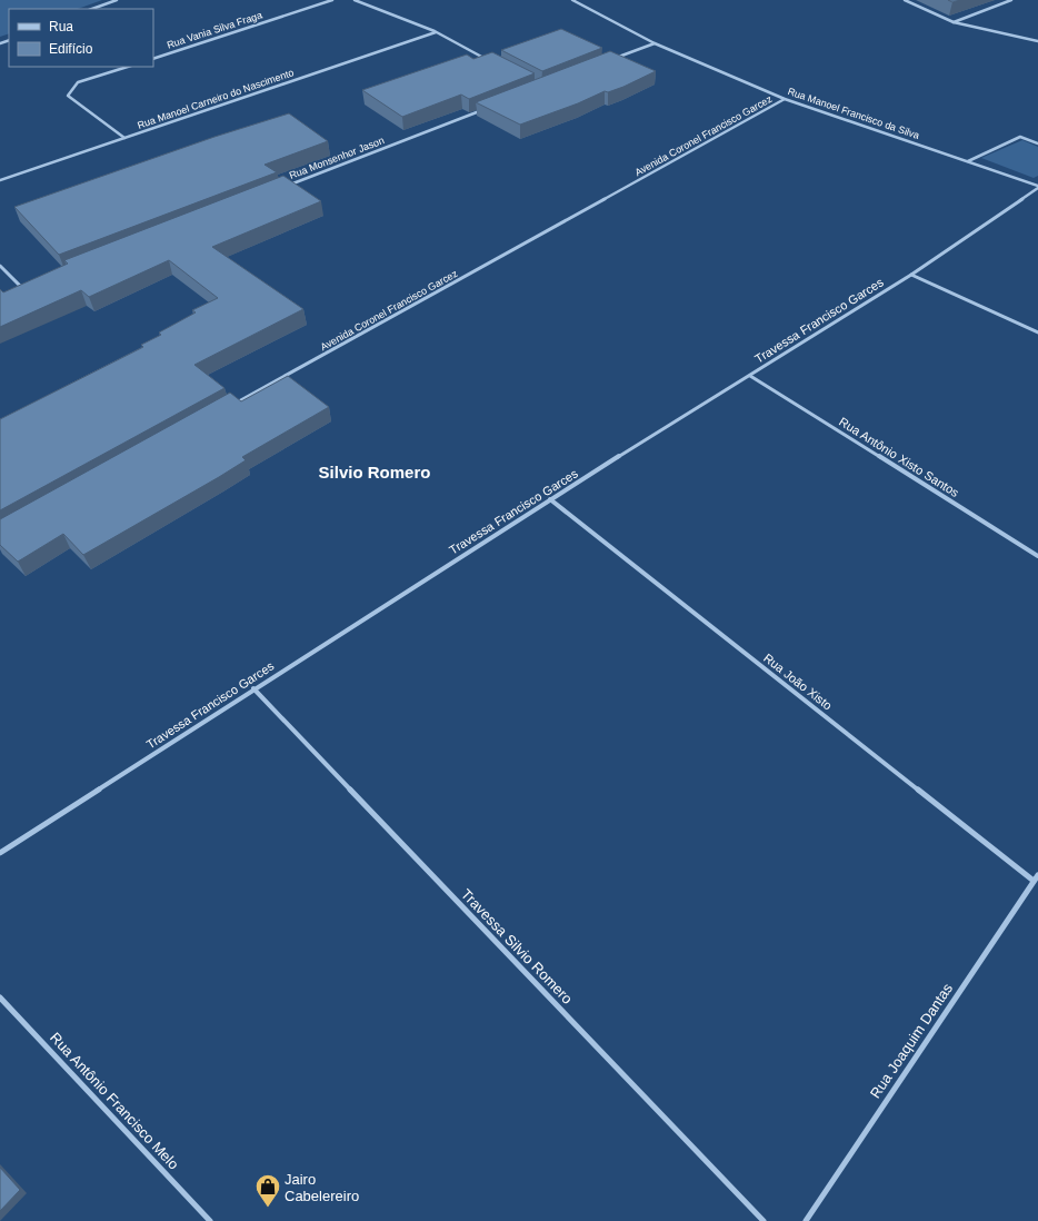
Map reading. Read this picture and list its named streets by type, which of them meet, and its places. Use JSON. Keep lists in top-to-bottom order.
{
  "streets": {
    "street": [
      "Rua Vania Silva Fraga",
      "Rua Manoel Carneiro do Nascimento",
      "Rua Manoel Francisco da Silva",
      "Avenida Coronel Francisco Garcez",
      "Rua Monsenhor Jason",
      "Travessa Francisco Garces",
      "Rua Antônio Xisto Santos",
      "Rua João Xisto",
      "Travessa Silvio Romero",
      "Rua Joaquim Dantas",
      "Rua Antônio Francisco Melo"
    ]
  },
  "crossings": [
    ["Rua Manoel Francisco da Silva", "Avenida Coronel Francisco Garcez"],
    ["Rua Manoel Francisco da Silva", "Travessa Francisco Garces"],
    ["Travessa Francisco Garces", "Rua Antônio Xisto Santos"],
    ["Travessa Francisco Garces", "Rua João Xisto"],
    ["Travessa Francisco Garces", "Travessa Silvio Romero"],
    ["Rua João Xisto", "Rua Joaquim Dantas"]
  ],
  "districts": ["Silvio Romero"],
  "places": {
    "shop": ["Jairo Cabelereiro"]
  },
  "legend": ["Rua", "Edifício"]
}
